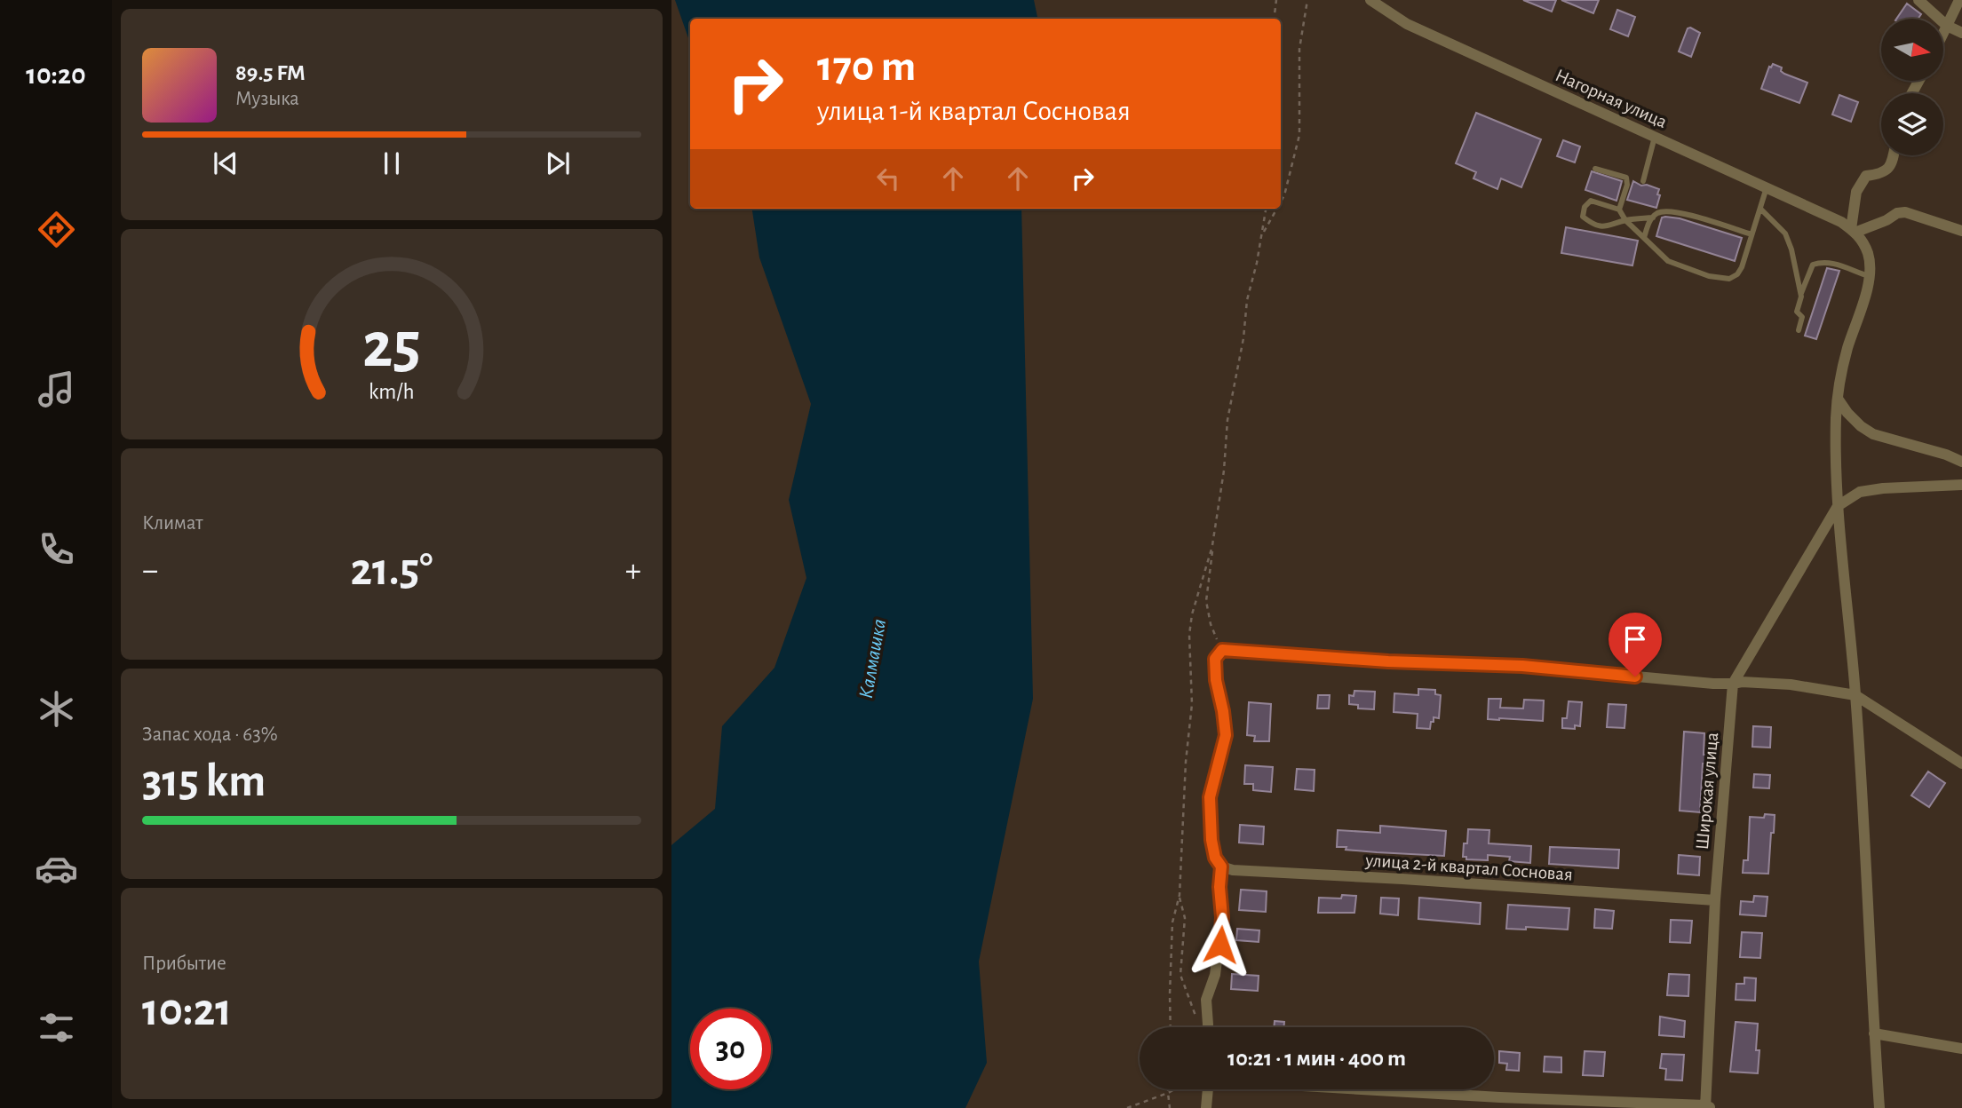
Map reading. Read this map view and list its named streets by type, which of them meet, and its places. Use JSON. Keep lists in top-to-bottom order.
{
  "streets": {
    "street": ["Нагорная улица", "Широкая улица", "улица 2-й квартал Сосновая"]
  },
  "crossings": [
    ["Широкая улица", "улица 2-й квартал Сосновая"]
  ],
  "water": ["Калмашка"],
  "north": "right",
  "page": {
    "tabs": "10:20",
    "turn": ["170 m", "улица 1-й квартал Сосновая"],
    "song": ["89.5 FM", "Музыка"],
    "tile": [
      "Климат",
      ["Запас хода · 63%", "315 km"],
      ["Прибытие", "10:21"]
    ],
    "heat": ["−", "21.5°", "+"],
    "limit": "30",
    "trip": "10:21 · 1 мин · 400 m",
    "gauge": ["25", "km/h"]
  }
}
